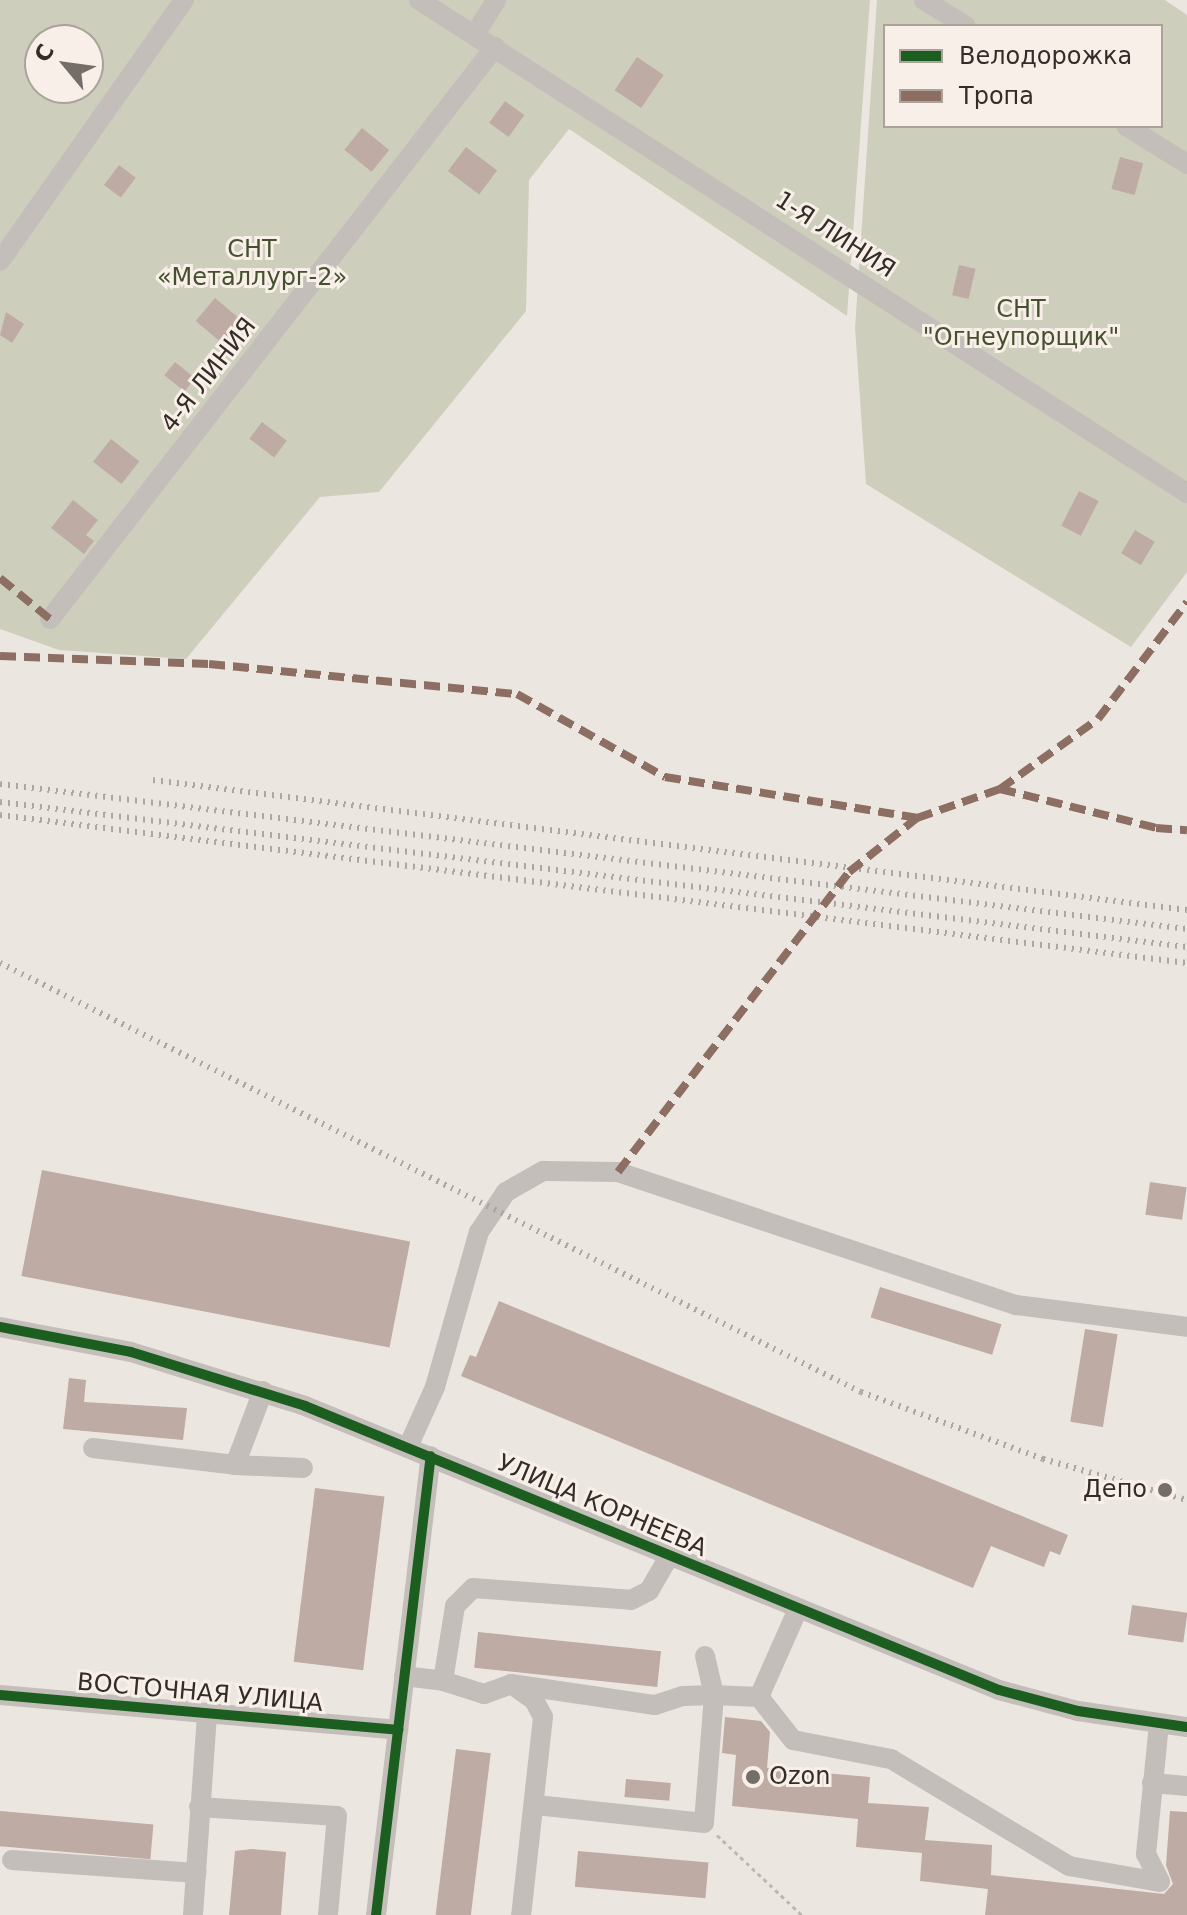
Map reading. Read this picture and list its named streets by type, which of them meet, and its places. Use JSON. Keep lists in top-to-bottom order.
{
  "streets": {
    "street": [
      "1-Я ЛИНИЯ",
      "4-Я ЛИНИЯ",
      "УЛИЦА КОРНЕЕВА",
      "ВОСТОЧНАЯ УЛИЦА"
    ]
  },
  "crossings": [
    ["1-Я ЛИНИЯ", "4-Я ЛИНИЯ"]
  ],
  "parks": ["СНТ «Металлург-2»", "СНТ \"Огнеупорщик\""],
  "places": ["Депо", "Ozon"],
  "legend": ["Велодорожка", "Тропа"],
  "north": "top left"
}
